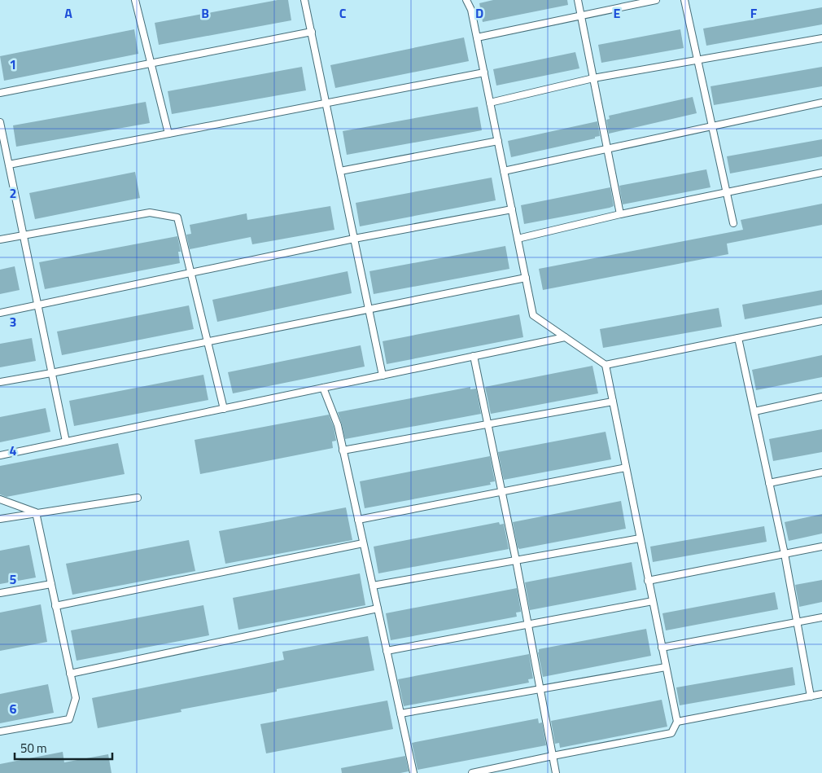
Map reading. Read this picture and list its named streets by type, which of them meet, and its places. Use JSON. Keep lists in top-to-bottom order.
{
  "scale_bar": "50 m",
  "grid": {
    "columns": [
      "A",
      "B",
      "C",
      "D",
      "E",
      "F"
    ],
    "rows": [
      "1",
      "2",
      "3",
      "4",
      "5",
      "6"
    ]
  }
}
